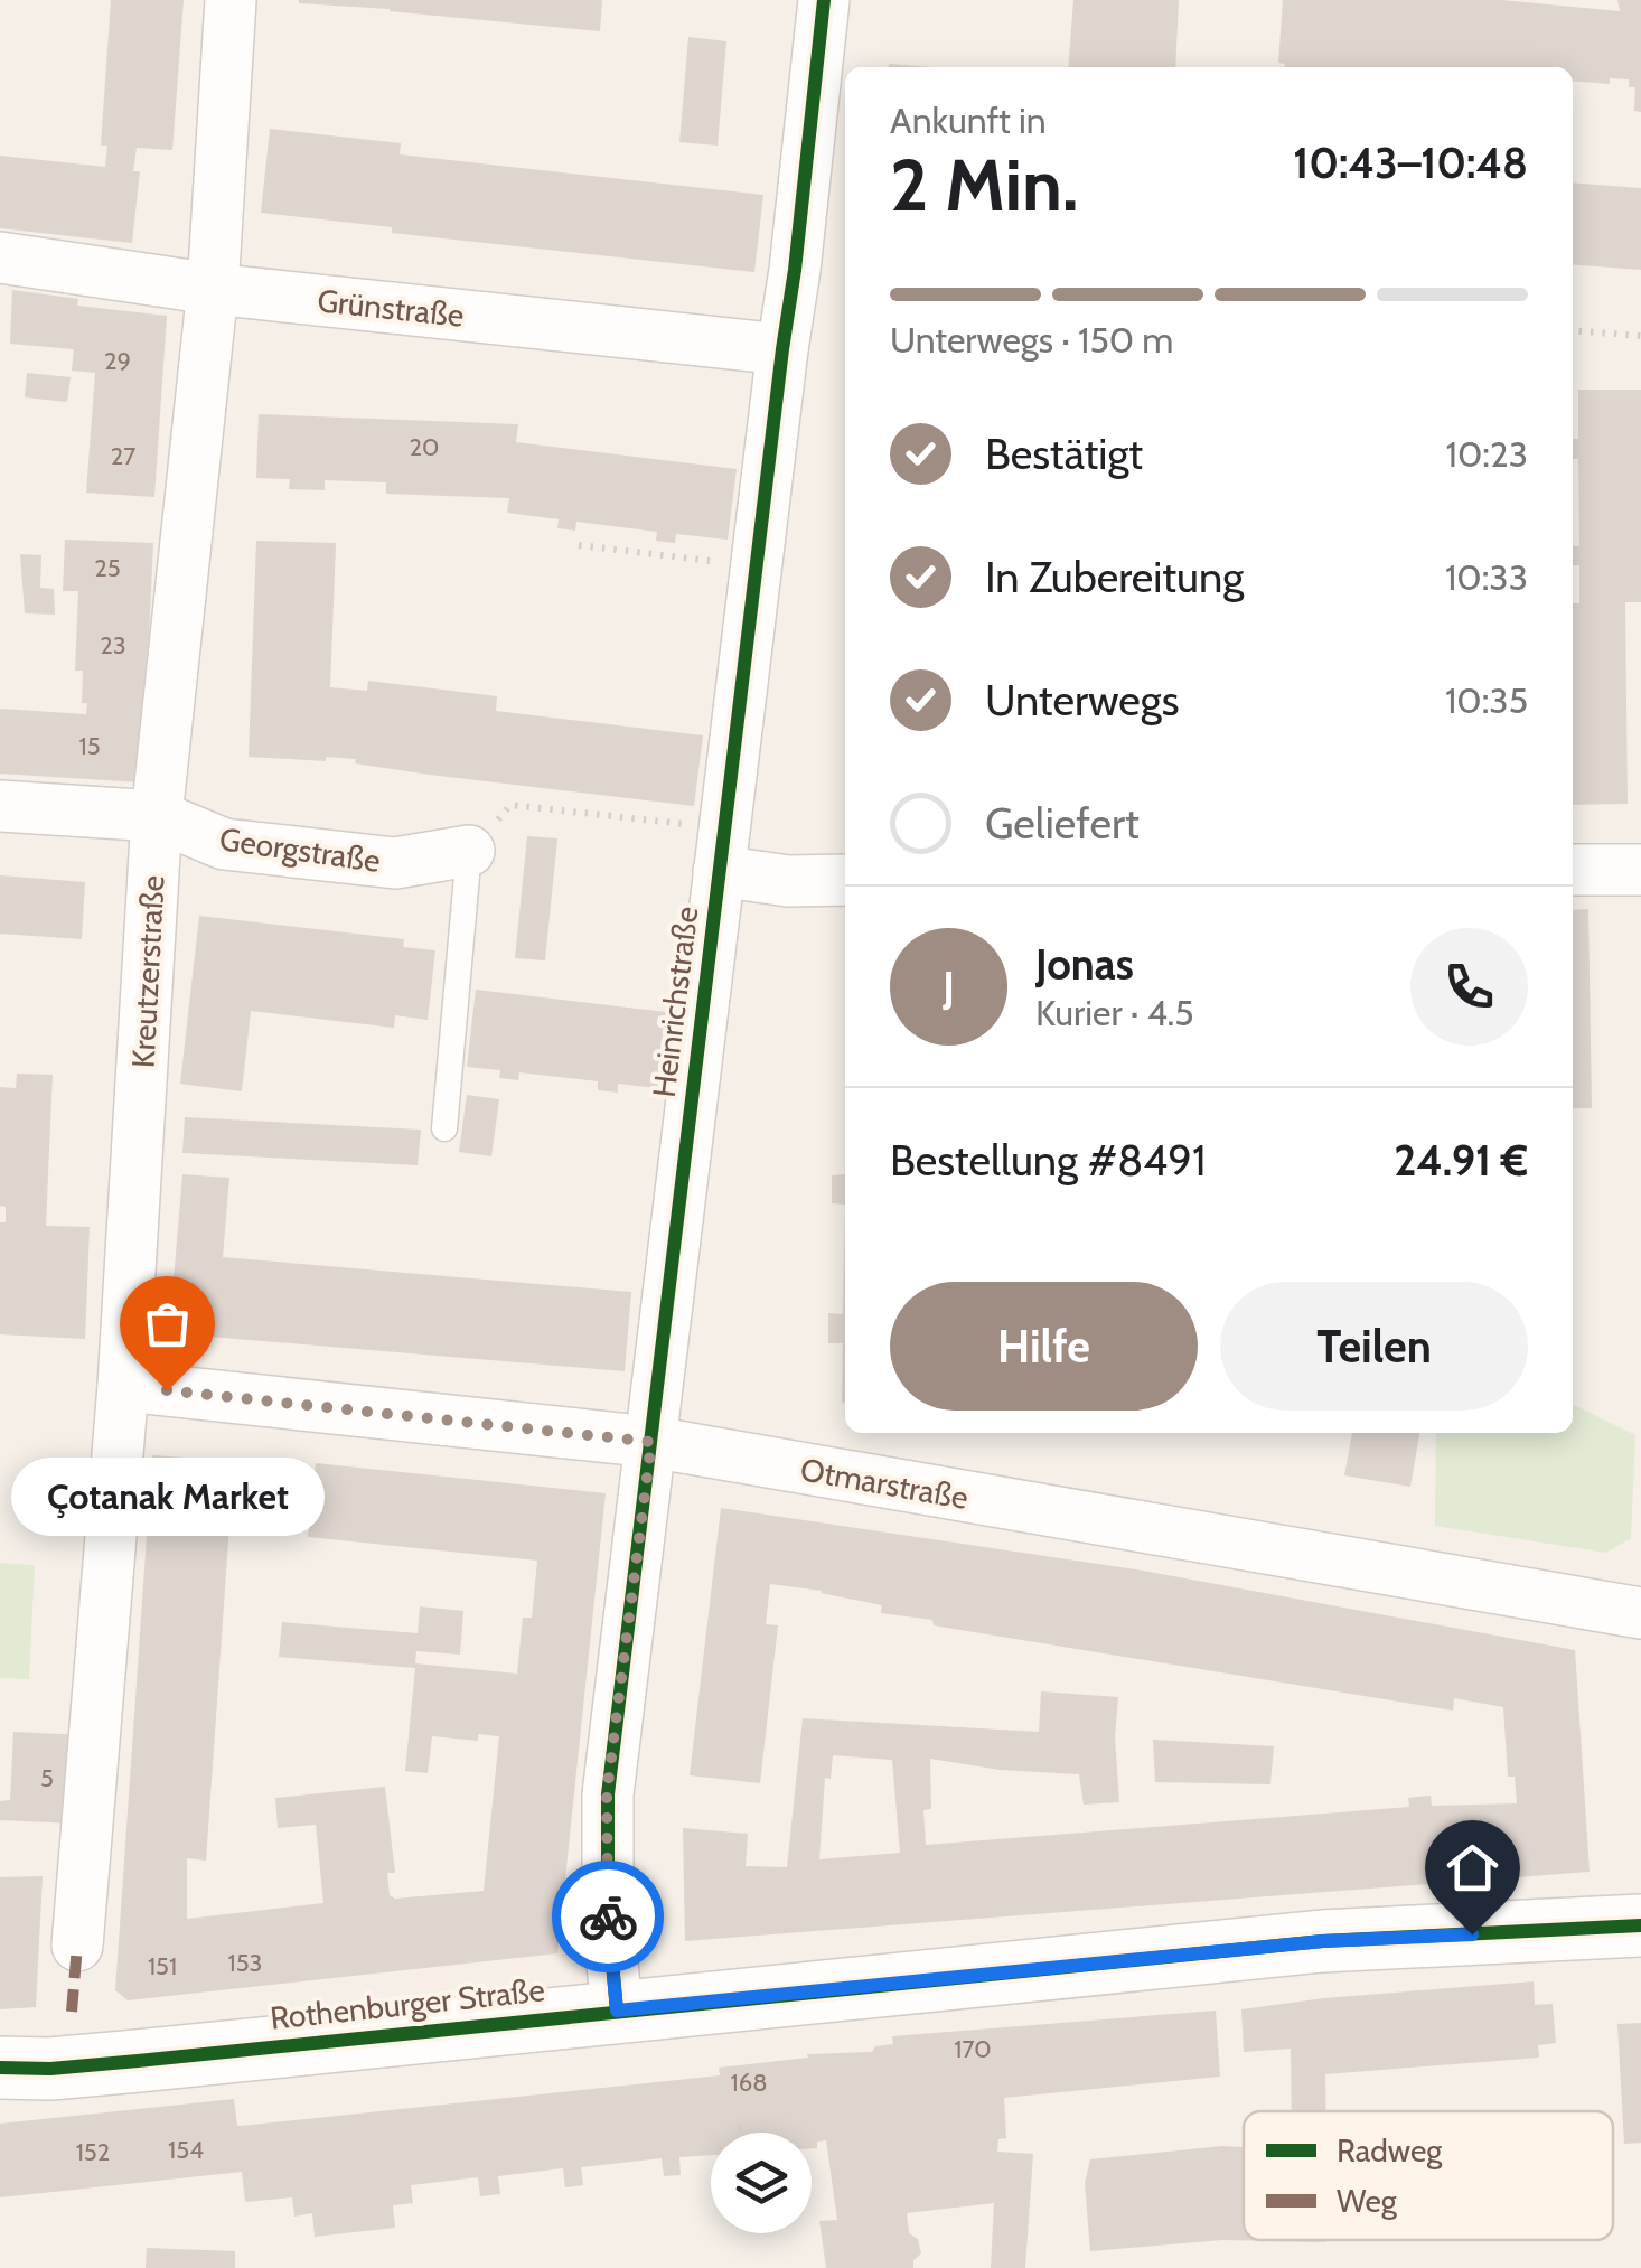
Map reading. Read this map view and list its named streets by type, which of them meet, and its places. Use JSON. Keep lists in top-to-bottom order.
{
  "streets": {
    "main road": ["Rothenburger Straße"],
    "street": [
      "Grünstraße",
      "Georgstraße",
      "Kreutzerstraße",
      "Heinrichstraße",
      "Otmarstraße"
    ]
  },
  "crossings": [
    ["Grünstraße", "Kreutzerstraße"],
    ["Grünstraße", "Heinrichstraße"],
    ["Georgstraße", "Kreutzerstraße"],
    ["Kreutzerstraße", "Otmarstraße"],
    ["Heinrichstraße", "Otmarstraße"],
    ["Heinrichstraße", "Rothenburger Straße"]
  ],
  "places": ["Çotanak Market"],
  "house_numbers": [
    "29",
    "20",
    "27",
    "25",
    "23",
    "15",
    "5",
    "153",
    "151",
    "170",
    "168",
    "154",
    "152"
  ],
  "legend": ["Radweg", "Weg"],
  "page": {
    "heading": ["2 Min.", "Ankunft in", "10:43–10:48"],
    "panel": [
      "Jonas",
      "Kurier · 4.5",
      "Bestellung #8491",
      "24.91 €"
    ],
    "bar": "Unterwegs · 150 m",
    "list": [
      ["Bestätigt", "10:23"],
      ["In Zubereitung", "10:33"],
      ["Unterwegs", "10:35"],
      "Geliefert"
    ],
    "round": "J",
    "buttons": ["Hilfe", "Teilen"],
    "bubble": "Çotanak Market"
  }
}
